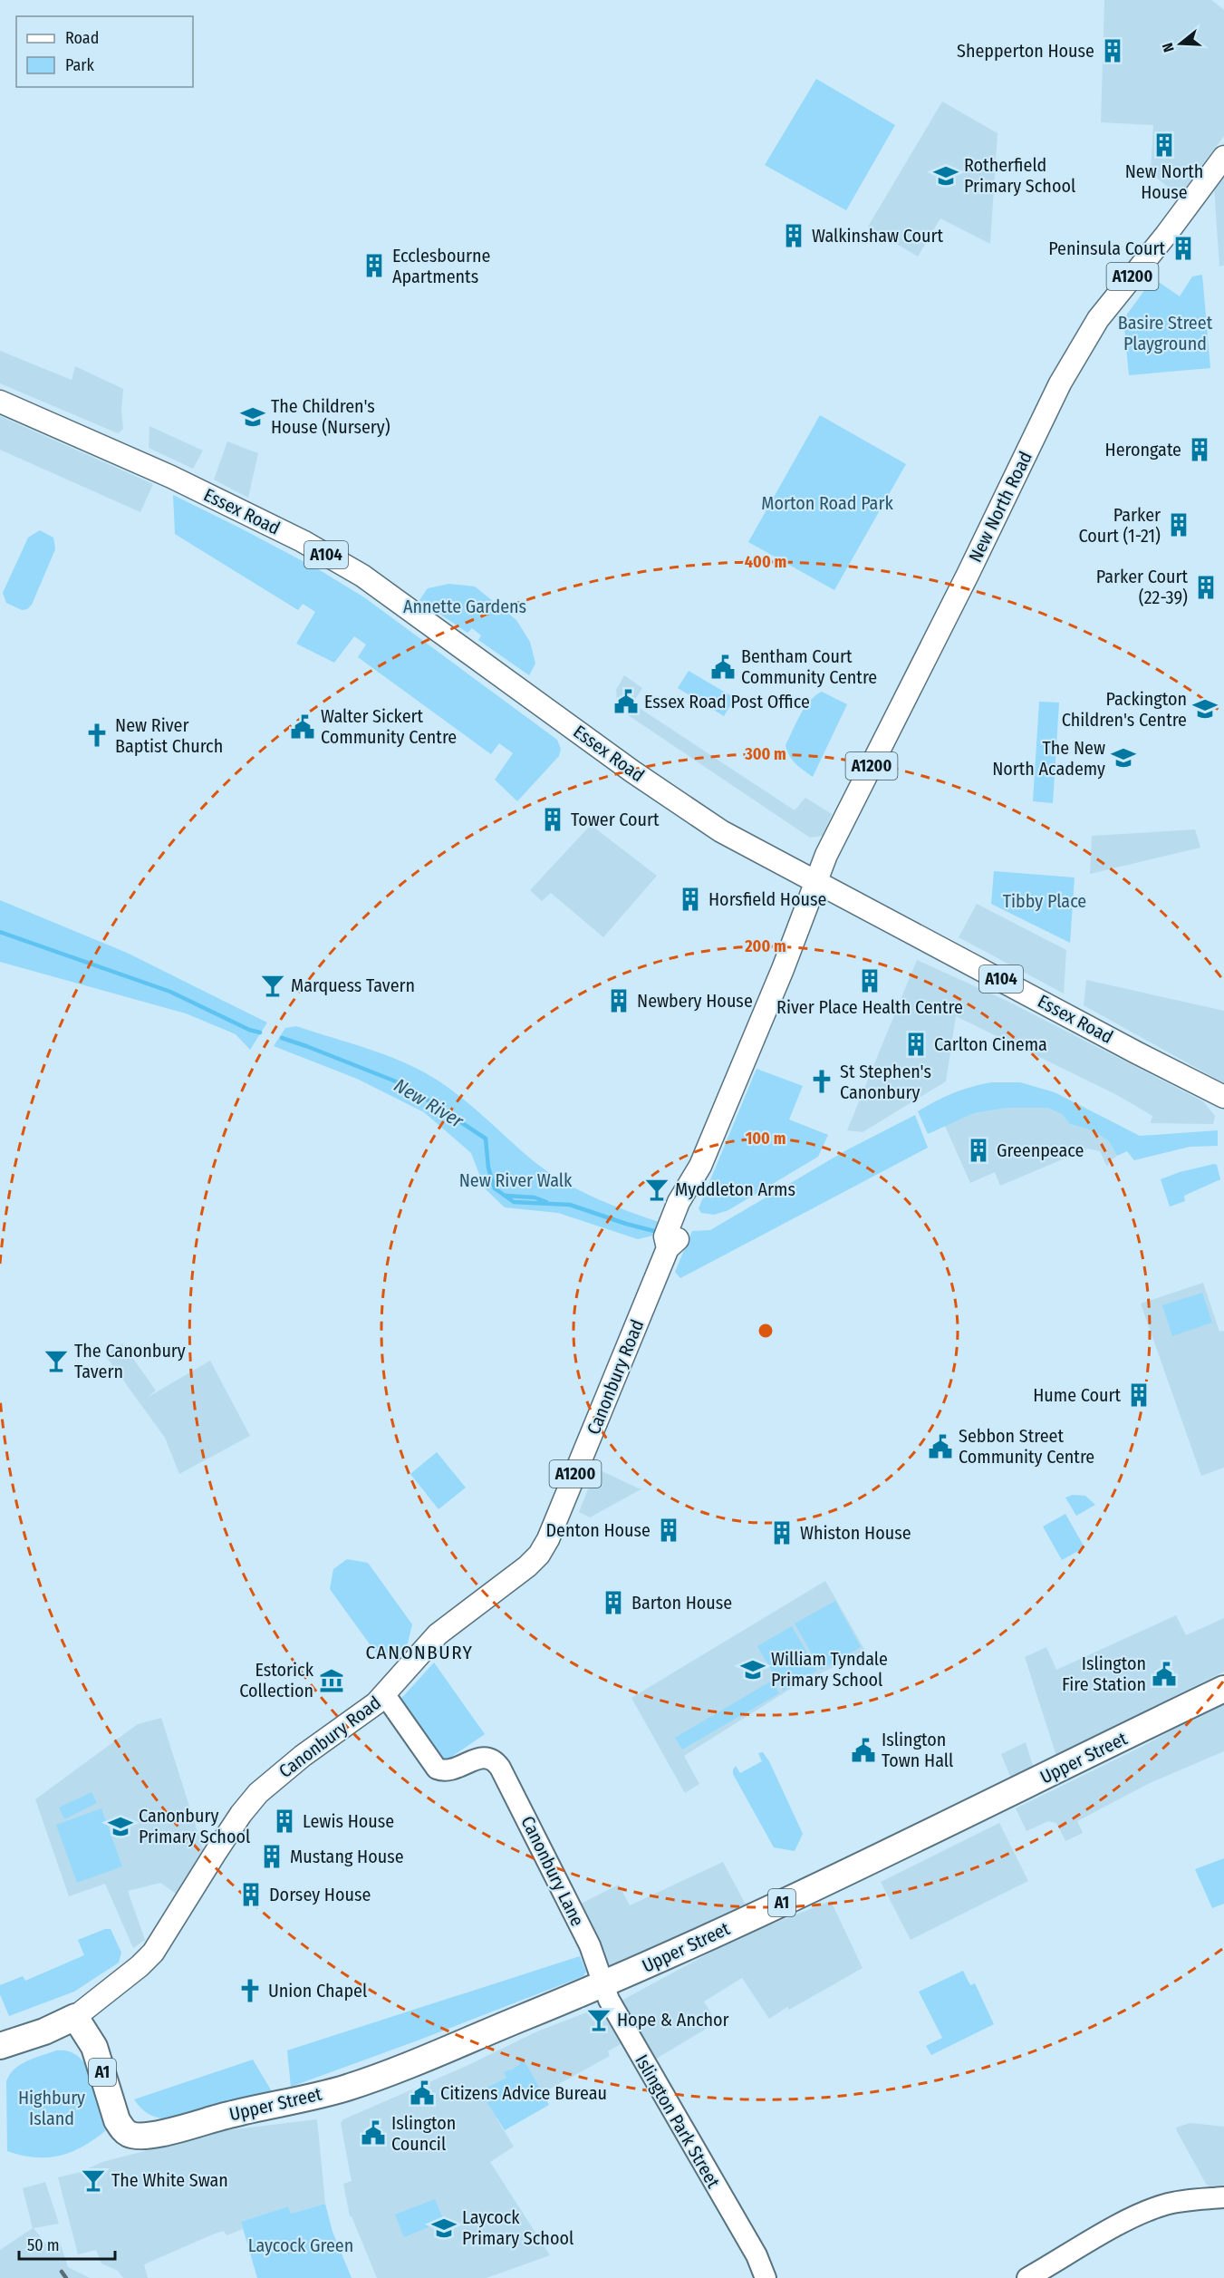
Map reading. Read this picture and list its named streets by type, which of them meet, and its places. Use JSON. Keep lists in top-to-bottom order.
{
  "streets": {
    "highway": ["Upper Street", "A1"],
    "main road": [
      "A1200",
      "New North Road",
      "Essex Road",
      "A104",
      "Canonbury Road"
    ],
    "street": ["Canonbury Lane", "Islington Park Street"]
  },
  "crossings": [
    ["New North Road", "Essex Road"],
    ["New North Road", "Canonbury Road"],
    ["Essex Road", "Canonbury Road"],
    ["Canonbury Road", "Upper Street"],
    ["Canonbury Road", "Canonbury Lane"],
    ["Upper Street", "Canonbury Lane"],
    ["Upper Street", "Islington Park Street"],
    ["Canonbury Lane", "Islington Park Street"]
  ],
  "districts": ["CANONBURY"],
  "water": ["New River"],
  "parks": [
    "Basire Street Playground",
    "Morton Road Park",
    "Annette Gardens",
    "Tibby Place",
    "New River Walk",
    "Highbury Island",
    "Laycock Green"
  ],
  "places": {
    "building": [
      "Shepperton House",
      "New North House",
      "Walkinshaw Court",
      "Peninsula Court",
      "Ecclesbourne Apartments",
      "Herongate",
      "Parker Court (1-21)",
      "Parker Court (22-39)",
      "Tower Court",
      "Horsfield House",
      "River Place Health Centre",
      "Newbery House",
      "Carlton Cinema",
      "Greenpeace",
      "Hume Court",
      "Denton House",
      "Whiston House",
      "Barton House",
      "Lewis House",
      "Mustang House",
      "Dorsey House"
    ],
    "school or university": [
      "Rotherfield Primary School",
      "The Children's House (Nursery)",
      "Packington Children's Centre",
      "The New North Academy",
      "William Tyndale Primary School",
      "Canonbury Primary School",
      "Laycock Primary School"
    ],
    "public building": [
      "Bentham Court Community Centre",
      "Essex Road Post Office",
      "Walter Sickert Community Centre",
      "Sebbon Street Community Centre",
      "Islington Fire Station",
      "Islington Town Hall",
      "Citizens Advice Bureau",
      "Islington Council"
    ],
    "church": ["New River Baptist Church", "St Stephen's Canonbury", "Union Chapel"],
    "bar": [
      "Marquess Tavern",
      "Myddleton Arms",
      "The Canonbury Tavern",
      "Hope & Anchor",
      "The White Swan"
    ],
    "museum": ["Estorick Collection"]
  },
  "legend": ["Road", "Park"],
  "scale_bar": "50 m",
  "north": "left",
  "rings": [
    "400 m",
    "300 m",
    "200 m",
    "100 m"
  ]
}
